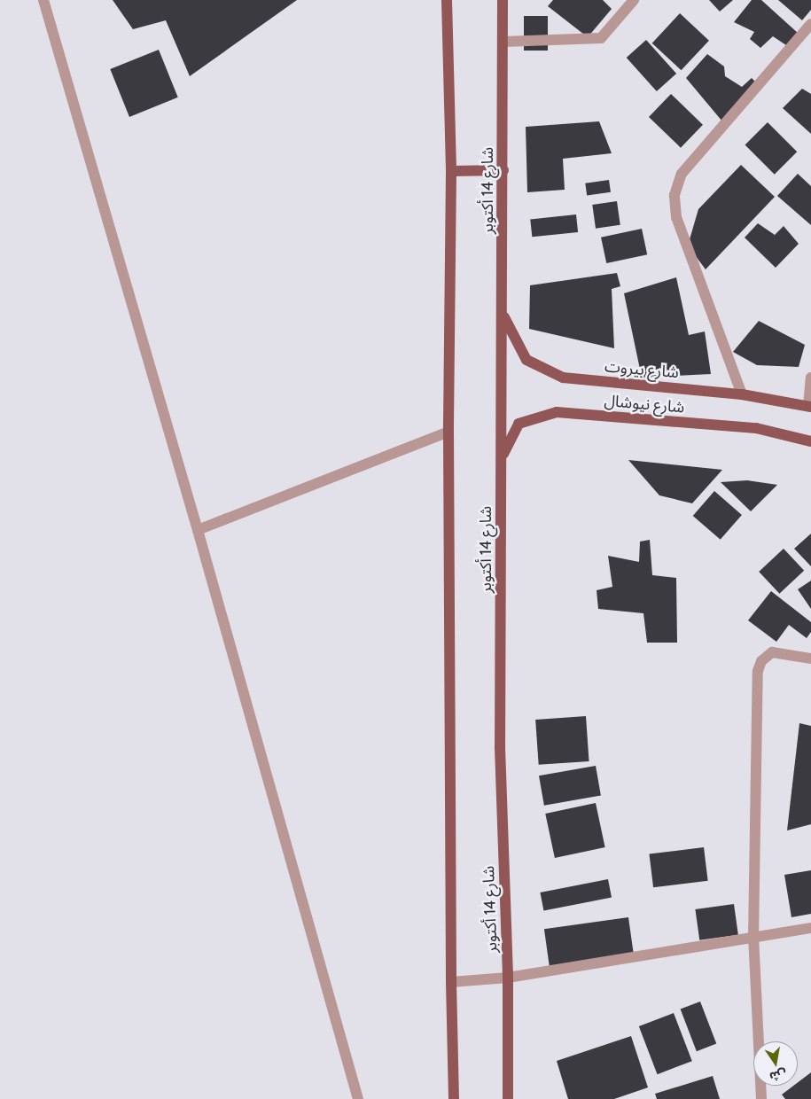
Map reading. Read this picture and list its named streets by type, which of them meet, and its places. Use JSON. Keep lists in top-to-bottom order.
{
  "streets": {
    "main road": ["شارع 14 أكتوبر", "شارع بيروت", "شارع نيوشال"]
  },
  "crossings": [
    ["شارع 14 أكتوبر", "شارع بيروت"],
    ["شارع 14 أكتوبر", "شارع نيوشال"]
  ],
  "north": "bottom"
}
